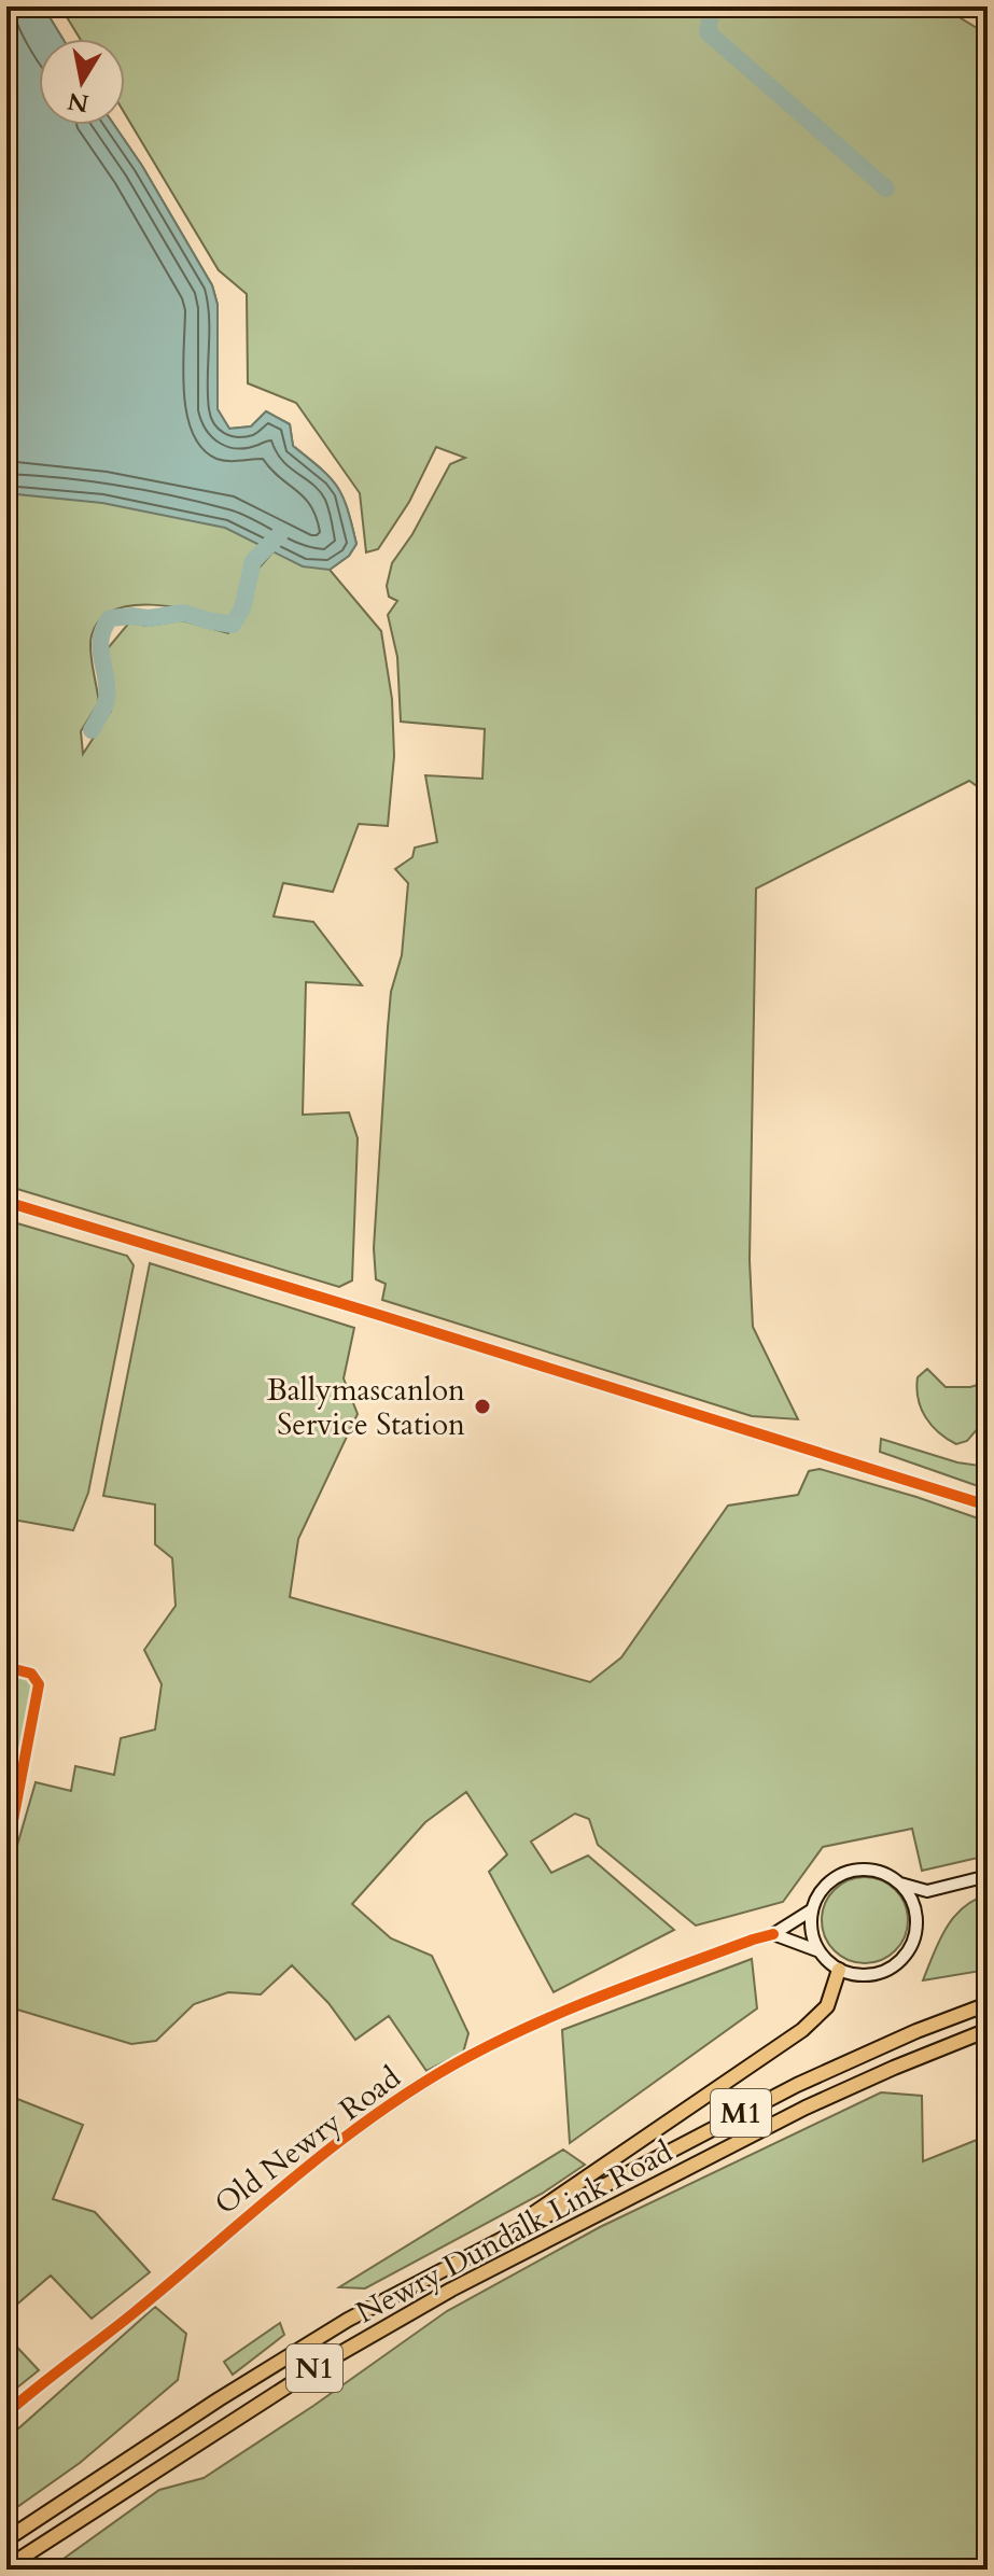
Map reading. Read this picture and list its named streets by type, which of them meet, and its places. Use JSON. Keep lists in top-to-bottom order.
{
  "streets": {
    "highway": ["M1", "Newry Dundalk Link Road", "N1"],
    "main road": ["Old Newry Road"]
  },
  "crossings": [
    ["M1", "Newry Dundalk Link Road"]
  ],
  "places": ["Ballymascanlon Service Station"],
  "north": "bottom"
}
